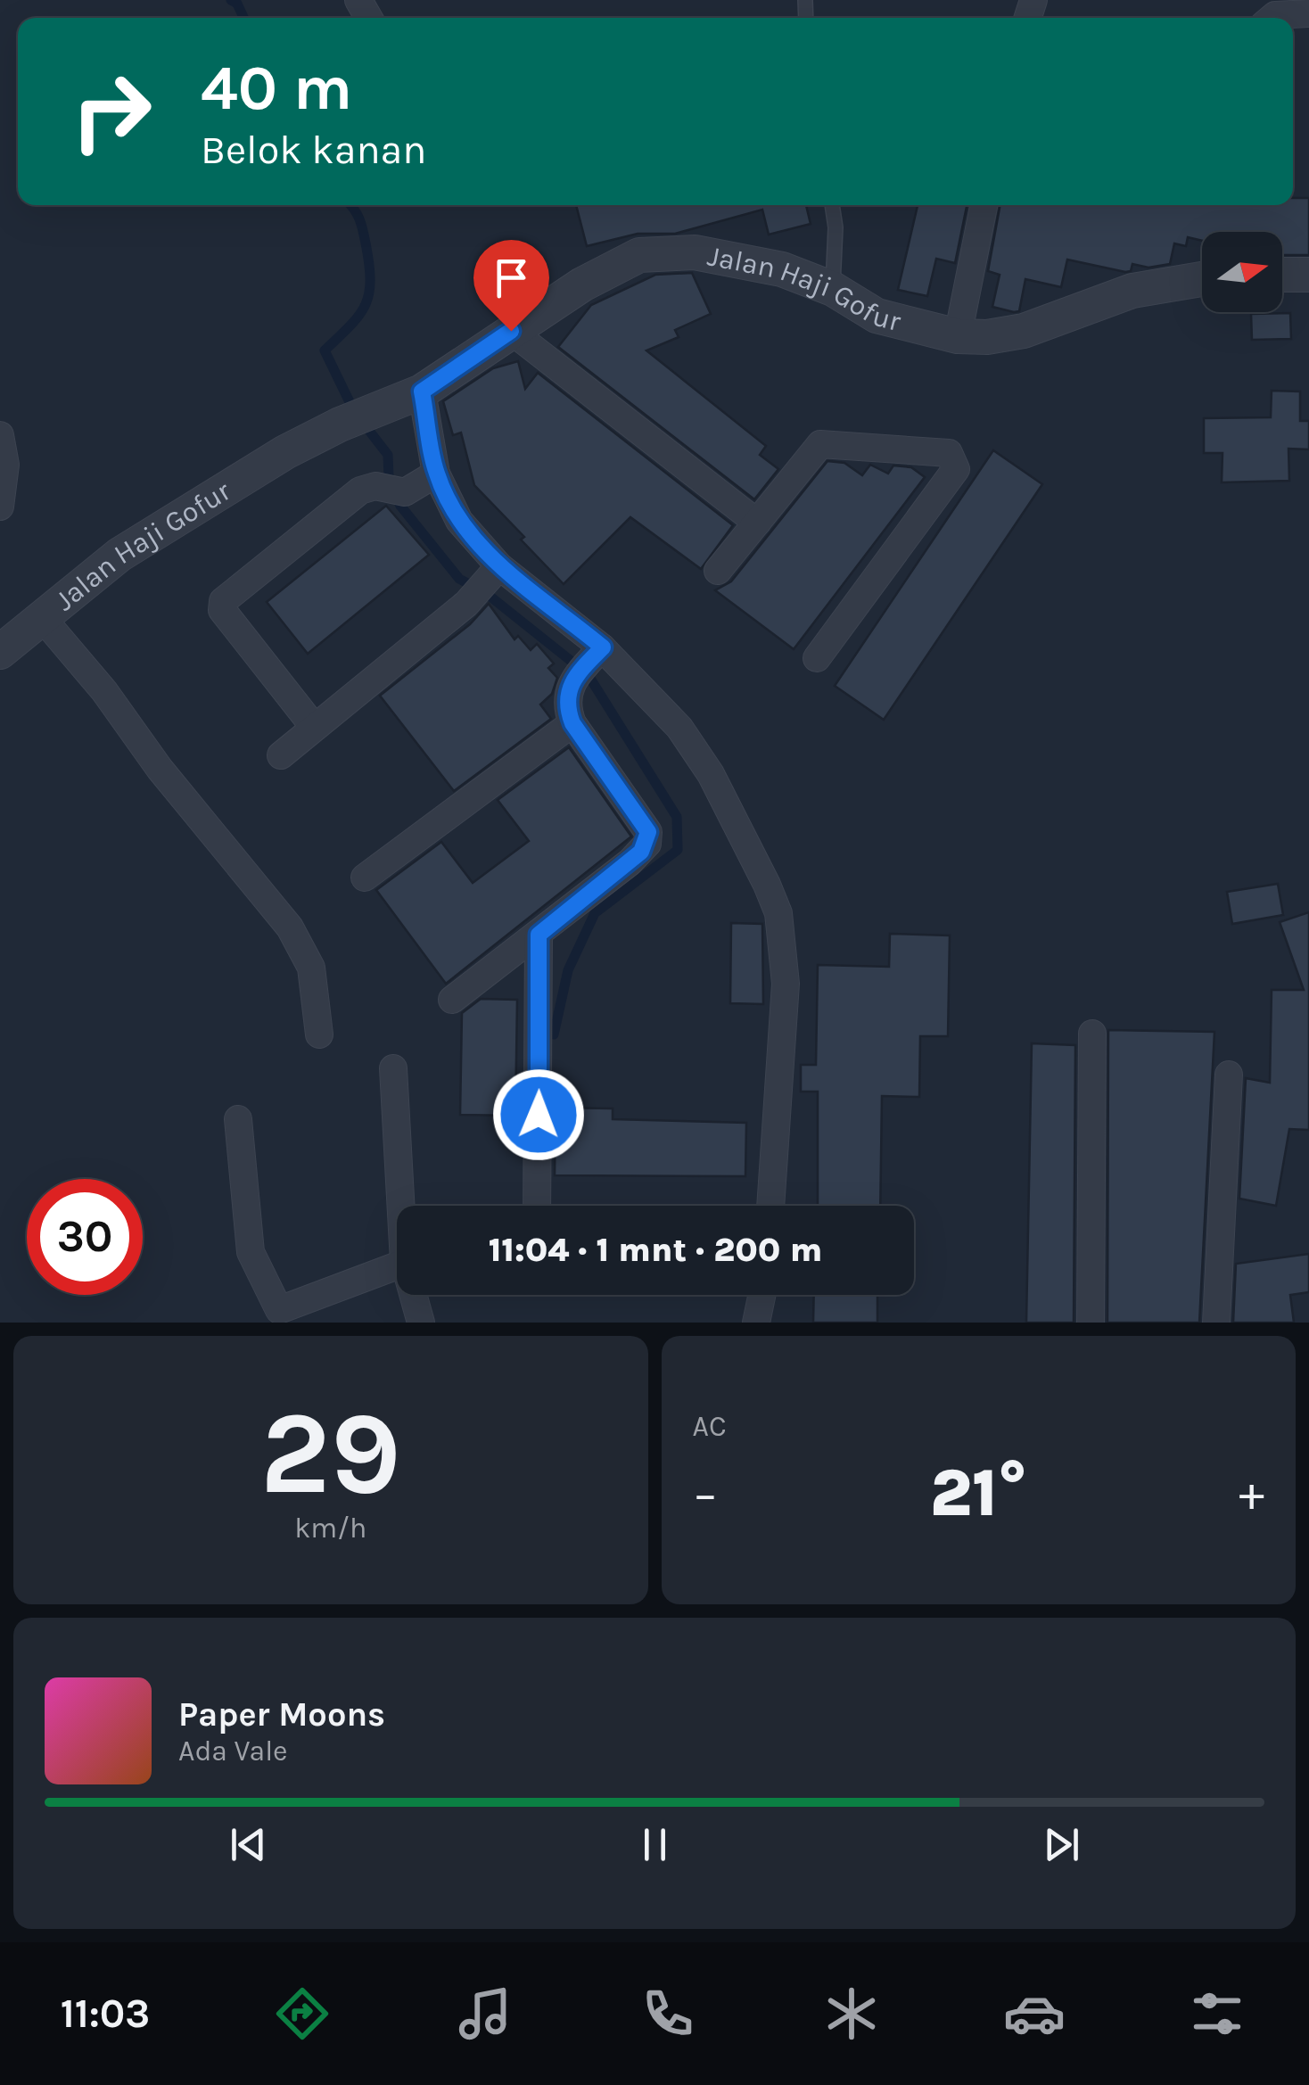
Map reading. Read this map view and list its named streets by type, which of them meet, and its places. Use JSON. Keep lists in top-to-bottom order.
{
  "streets": {
    "street": ["Jalan Haji Gofur"]
  },
  "north": "right",
  "page": {
    "turn": ["40 m", "Belok kanan"],
    "limit": "30",
    "trip": "11:04 · 1 mnt · 200 m",
    "tile": [
      ["29", "km/h"],
      "AC"
    ],
    "heat": ["−", "21°", "+"],
    "song": ["Paper Moons", "Ada Vale"],
    "tabs": "11:03"
  }
}
